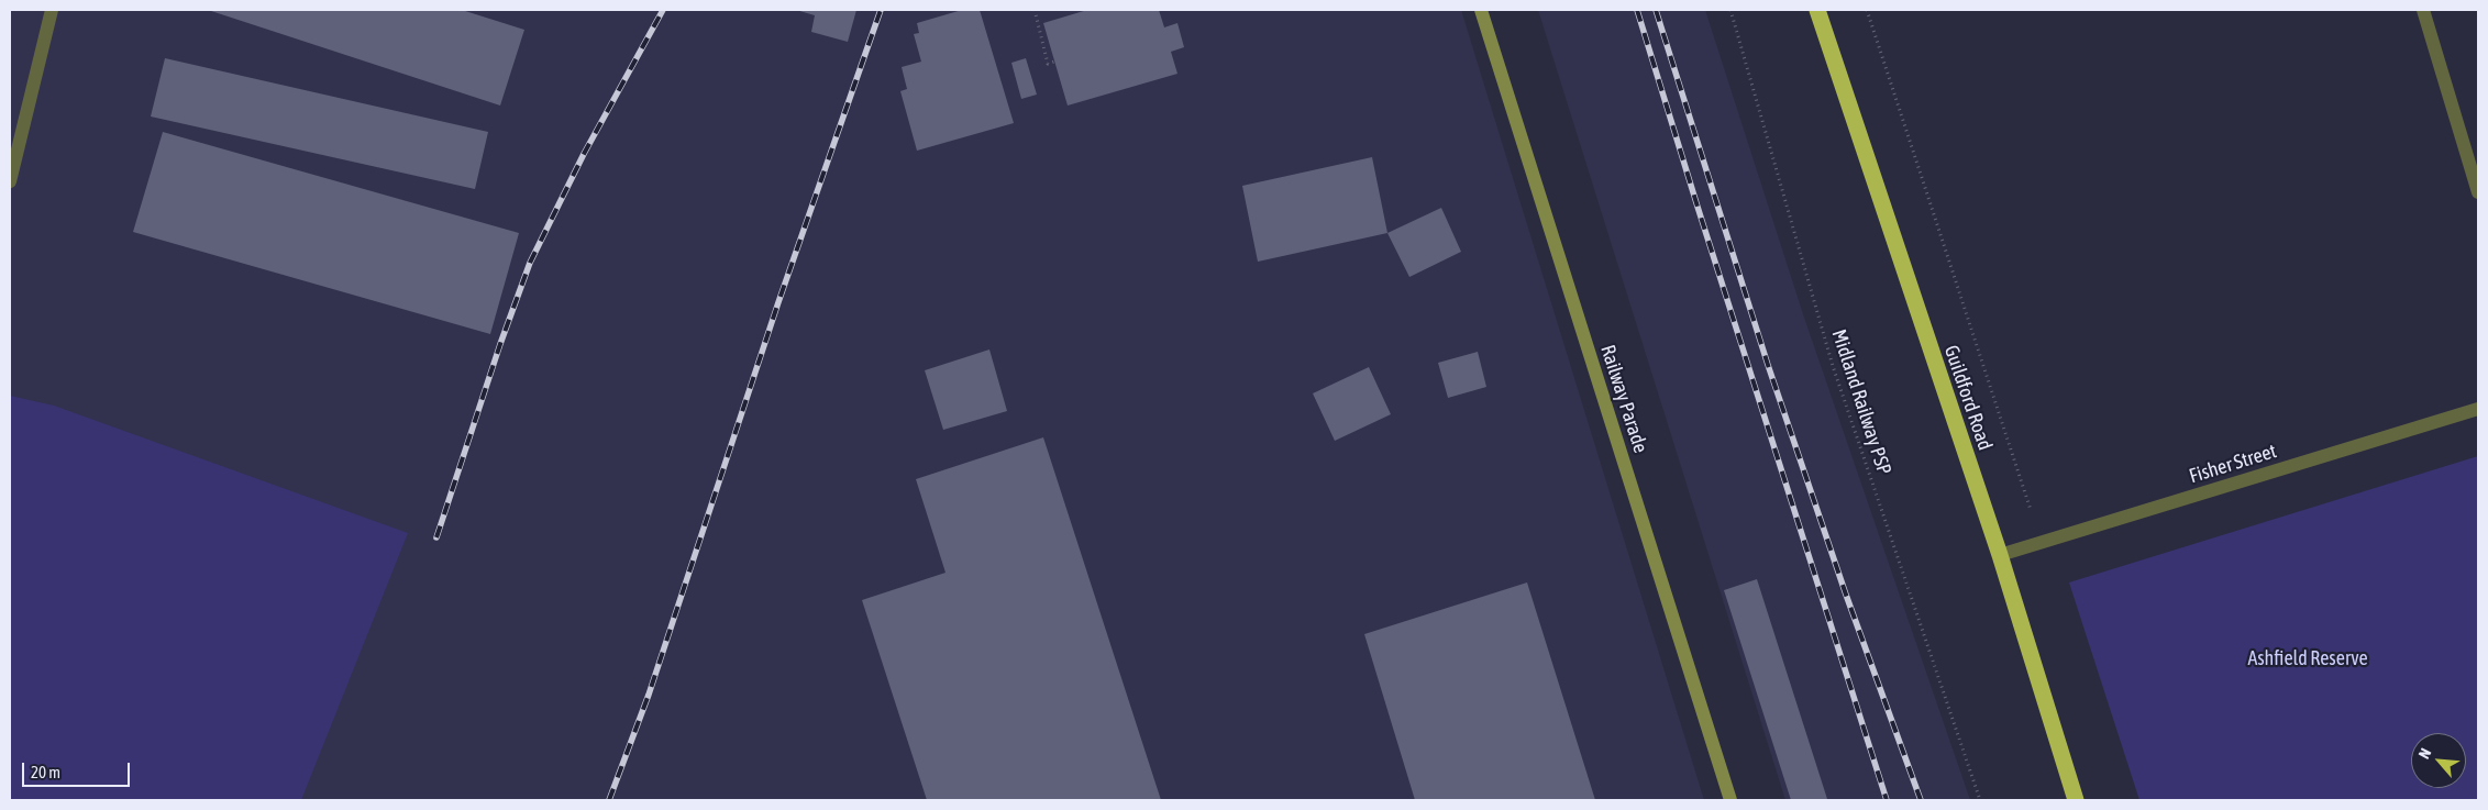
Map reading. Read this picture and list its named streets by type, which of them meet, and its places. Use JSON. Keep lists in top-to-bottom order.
{
  "streets": {
    "highway": ["Guildford Road"],
    "street": ["Railway Parade", "Fisher Street"],
    "path": ["Midland Railway PSP"]
  },
  "crossings": [
    ["Guildford Road", "Fisher Street"]
  ],
  "parks": ["Ashfield Reserve"],
  "scale_bar": "20 m",
  "north": "top left"
}
